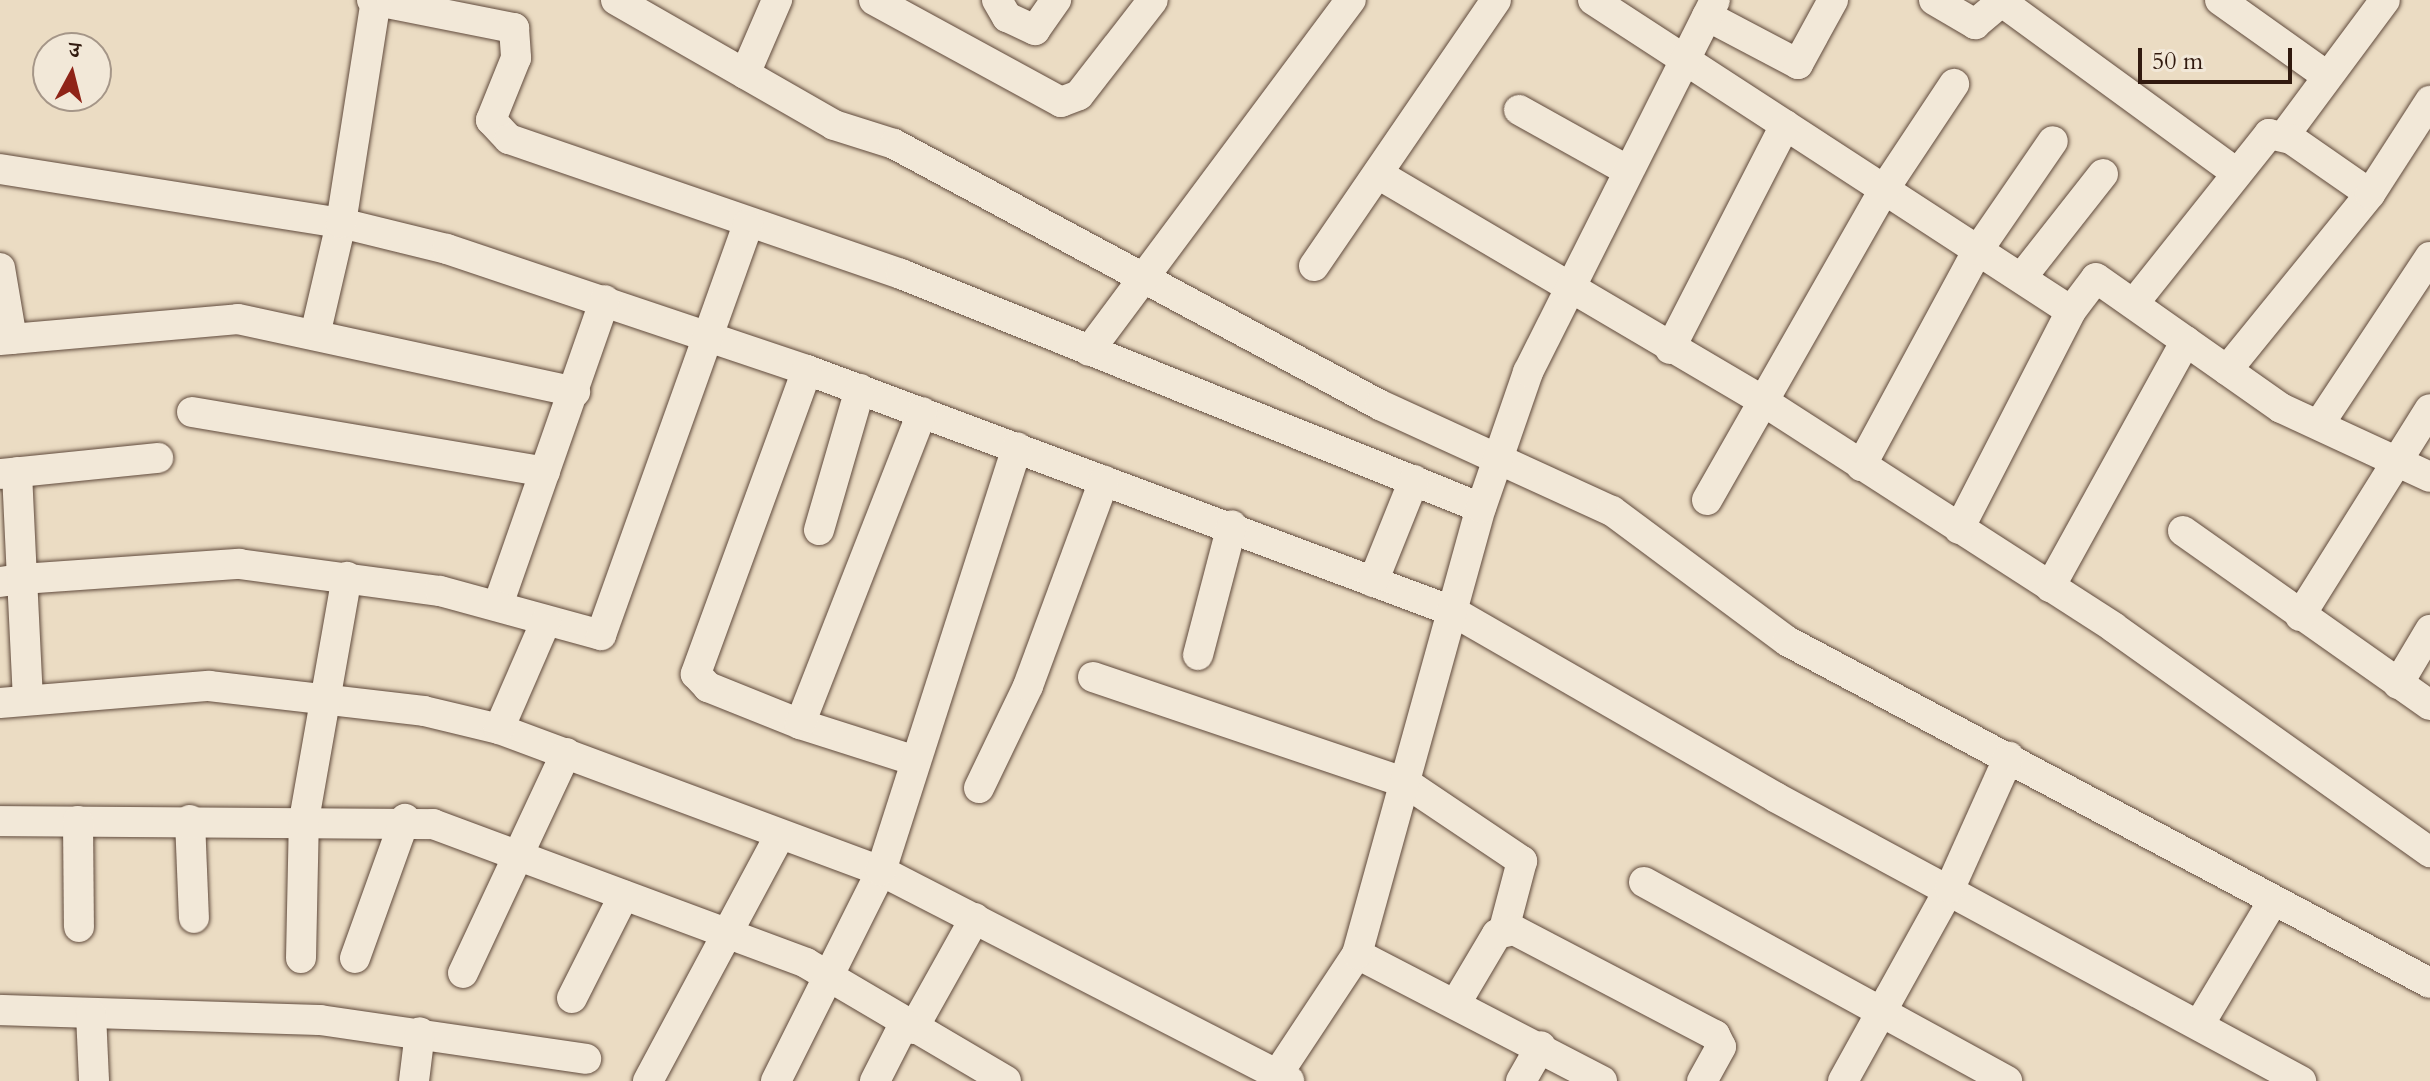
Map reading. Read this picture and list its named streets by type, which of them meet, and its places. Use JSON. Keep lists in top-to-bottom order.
{
  "scale_bar": "50 m",
  "north": "top"
}
